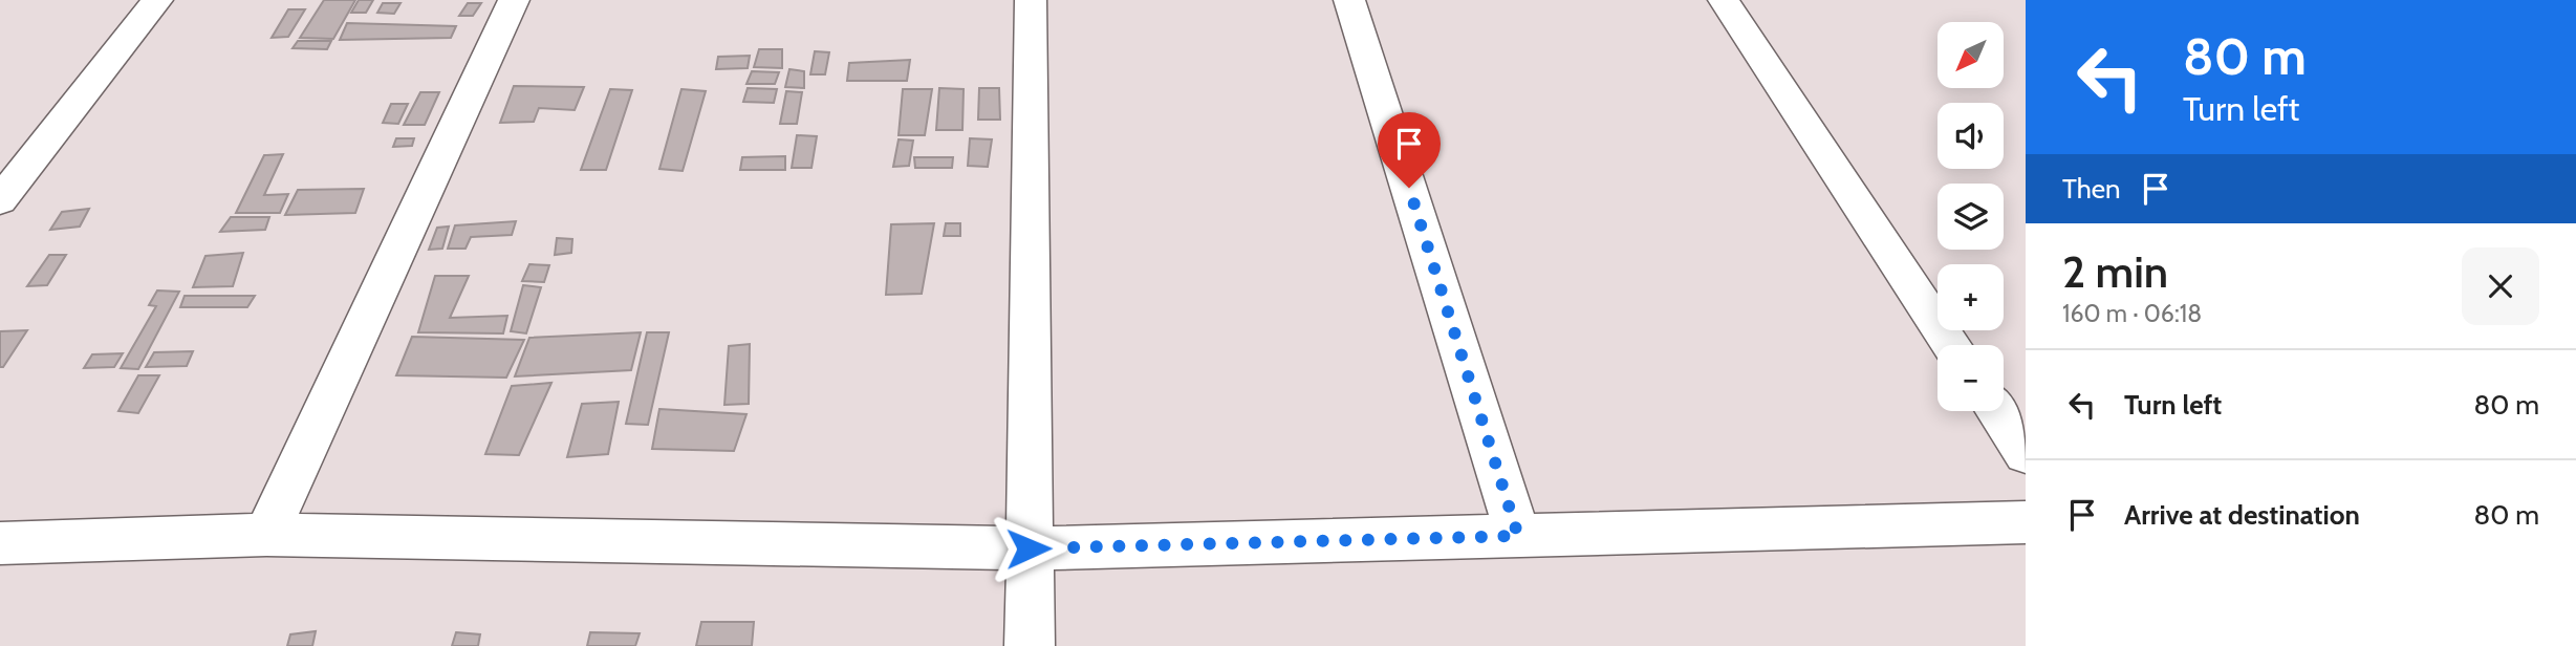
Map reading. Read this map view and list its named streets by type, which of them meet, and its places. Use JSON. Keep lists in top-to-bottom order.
{
  "north": "bottom left",
  "page": {
    "turn": ["80 m", "Turn left"],
    "map_buttons": ["+", "−"],
    "then": "Then",
    "heading": ["2 min", "160 m · 06:18"],
    "list": [
      {
        "name": "Turn left",
        "value": "80 m"
      },
      {
        "name": "Arrive at destination",
        "value": "80 m"
      }
    ]
  }
}
